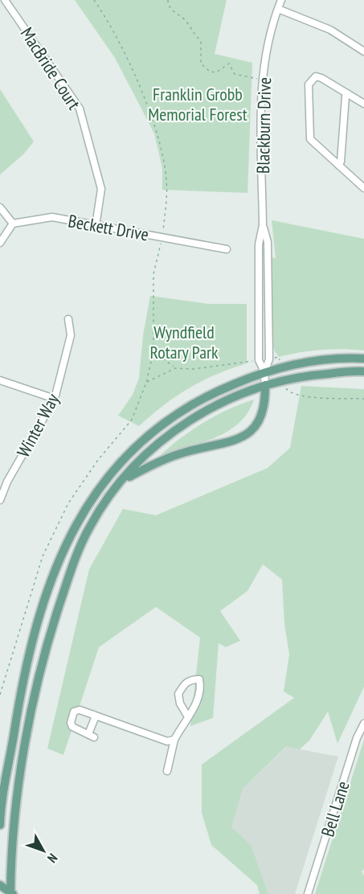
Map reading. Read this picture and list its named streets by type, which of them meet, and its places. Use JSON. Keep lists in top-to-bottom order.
{
  "streets": {
    "street": [
      "MacBride Court",
      "Blackburn Drive",
      "Beckett Drive",
      "Winter Way",
      "Bell Lane"
    ]
  },
  "crossings": [
    ["MacBride Court", "Beckett Drive"]
  ],
  "parks": ["Franklin Grobb Memorial Forest", "Wyndfield Rotary Park"],
  "north": "bottom right"
}
